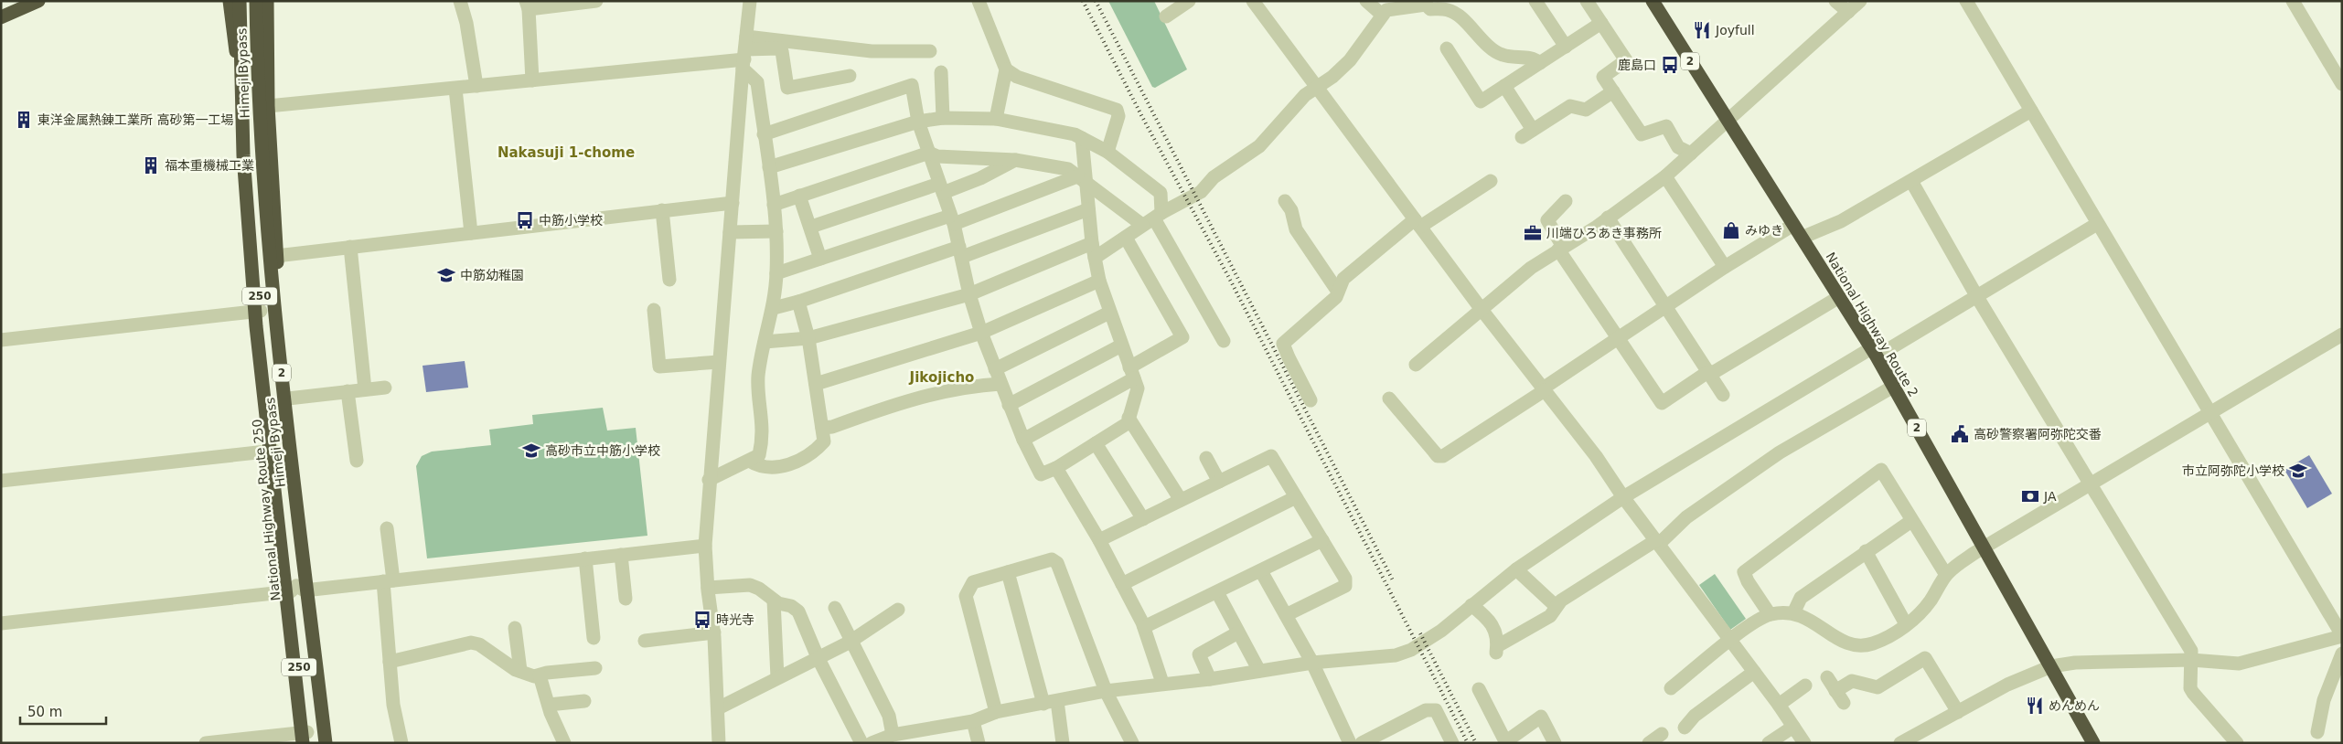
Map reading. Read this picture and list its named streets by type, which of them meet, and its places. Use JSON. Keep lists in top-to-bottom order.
{
  "streets": {
    "highway": [
      "2",
      "Himeji Bypass",
      "250",
      "National Highway Route 2",
      "National Highway Route 250"
    ]
  },
  "crossings": [
    ["Himeji Bypass", "National Highway Route 250"]
  ],
  "districts": ["Nakasuji 1-chome", "Jikojicho"],
  "places": {
    "restaurant": ["Joyfull", "めんめん"],
    "bus stop": ["鹿島口", "中筋小学校", "時光寺"],
    "building": ["東洋金属熱錬工業所 高砂第一工場", "福本重機械工業"],
    "shop": ["みゆき"],
    "office": ["川端ひろあき事務所"],
    "school or university": ["中筋幼稚園", "高砂市立中筋小学校", "市立阿弥陀小学校"],
    "public building": ["高砂警察署阿弥陀交番"],
    "bank": ["JA"]
  },
  "scale_bar": "50 m"
}
